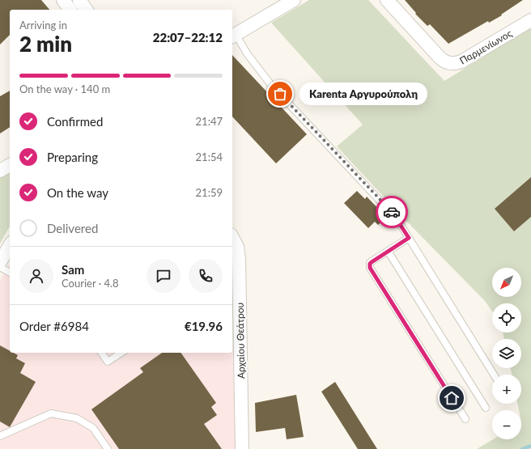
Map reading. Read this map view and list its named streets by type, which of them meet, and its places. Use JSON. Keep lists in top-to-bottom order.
{
  "streets": {
    "street": ["Παρμενίωνος", "Αρχαίου Θεάτρου"]
  },
  "places": ["Karenta Αργυρούπολη"],
  "north": "bottom left",
  "page": {
    "heading": ["2 min", "Arriving in", "22:07–22:12"],
    "panel": [
      "Sam",
      "Courier · 4.8",
      "Order #6984",
      "€19.96"
    ],
    "bar": "On the way · 140 m",
    "bubble": "Karenta Αργυρούπολη",
    "list": [
      ["Confirmed", "21:47"],
      ["Preparing", "21:54"],
      ["On the way", "21:59"],
      "Delivered"
    ],
    "map_buttons": ["+", "−"]
  }
}
